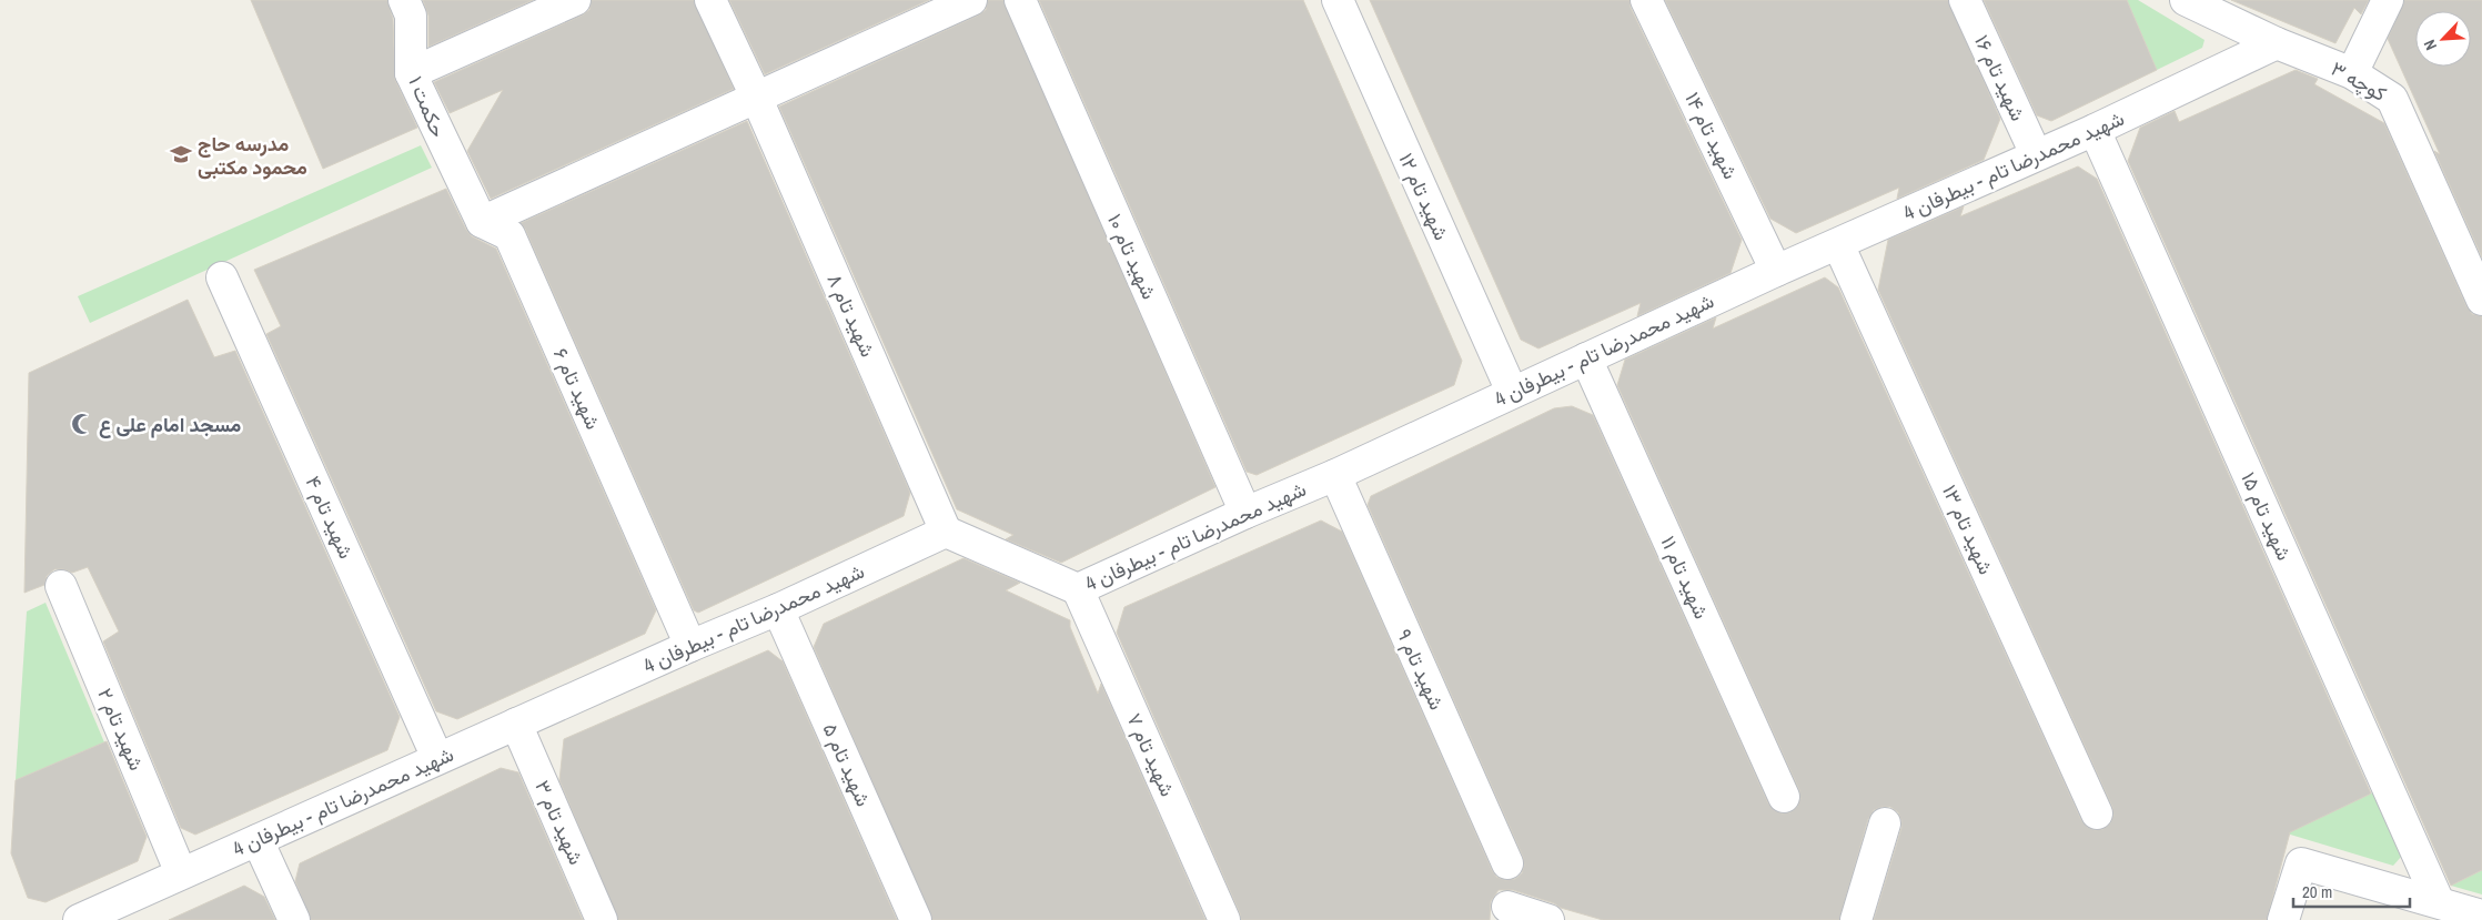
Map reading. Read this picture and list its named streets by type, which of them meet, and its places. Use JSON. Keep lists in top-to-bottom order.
{
  "streets": {
    "street": [
      "شهید تام ۱۶",
      "کوچه ۳",
      "حکمت ۱",
      "شهید تام ۱۴",
      "شهید محمدرضا تام - بیطرفان 4",
      "شهید تام ۱۲",
      "شهید تام ۱۰",
      "شهید تام ۸",
      "شهید تام ۶",
      "شهید تام ۱۵",
      "شهید تام ۴",
      "شهید تام ۱۳",
      "شهید تام ۱۱",
      "شهید تام ۹",
      "شهید تام ۲",
      "شهید تام ۷",
      "شهید تام ۵",
      "شهید تام ۳"
    ]
  },
  "crossings": [
    ["شهید تام ۱۶", "شهید محمدرضا تام - بیطرفان 4"],
    ["کوچه ۳", "شهید محمدرضا تام - بیطرفان 4"],
    ["حکمت ۱", "شهید تام ۶"],
    ["شهید تام ۱۴", "شهید محمدرضا تام - بیطرفان 4"],
    ["شهید محمدرضا تام - بیطرفان 4", "شهید تام ۱۲"],
    ["شهید محمدرضا تام - بیطرفان 4", "شهید تام ۱۰"],
    ["شهید محمدرضا تام - بیطرفان 4", "شهید تام ۸"],
    ["شهید محمدرضا تام - بیطرفان 4", "شهید تام ۶"],
    ["شهید محمدرضا تام - بیطرفان 4", "شهید تام ۱۵"],
    ["شهید محمدرضا تام - بیطرفان 4", "شهید تام ۴"],
    ["شهید محمدرضا تام - بیطرفان 4", "شهید تام ۱۳"],
    ["شهید محمدرضا تام - بیطرفان 4", "شهید تام ۱۱"],
    ["شهید محمدرضا تام - بیطرفان 4", "شهید تام ۹"],
    ["شهید محمدرضا تام - بیطرفان 4", "شهید تام ۲"],
    ["شهید محمدرضا تام - بیطرفان 4", "شهید تام ۷"],
    ["شهید محمدرضا تام - بیطرفان 4", "شهید تام ۵"],
    ["شهید محمدرضا تام - بیطرفان 4", "شهید تام ۳"]
  ],
  "places": {
    "school or university": ["مدرسه حاج محمود مکتبی"],
    "mosque": ["مسجد امام علی ع"]
  },
  "scale_bar": "20 m",
  "north": "bottom left"
}
